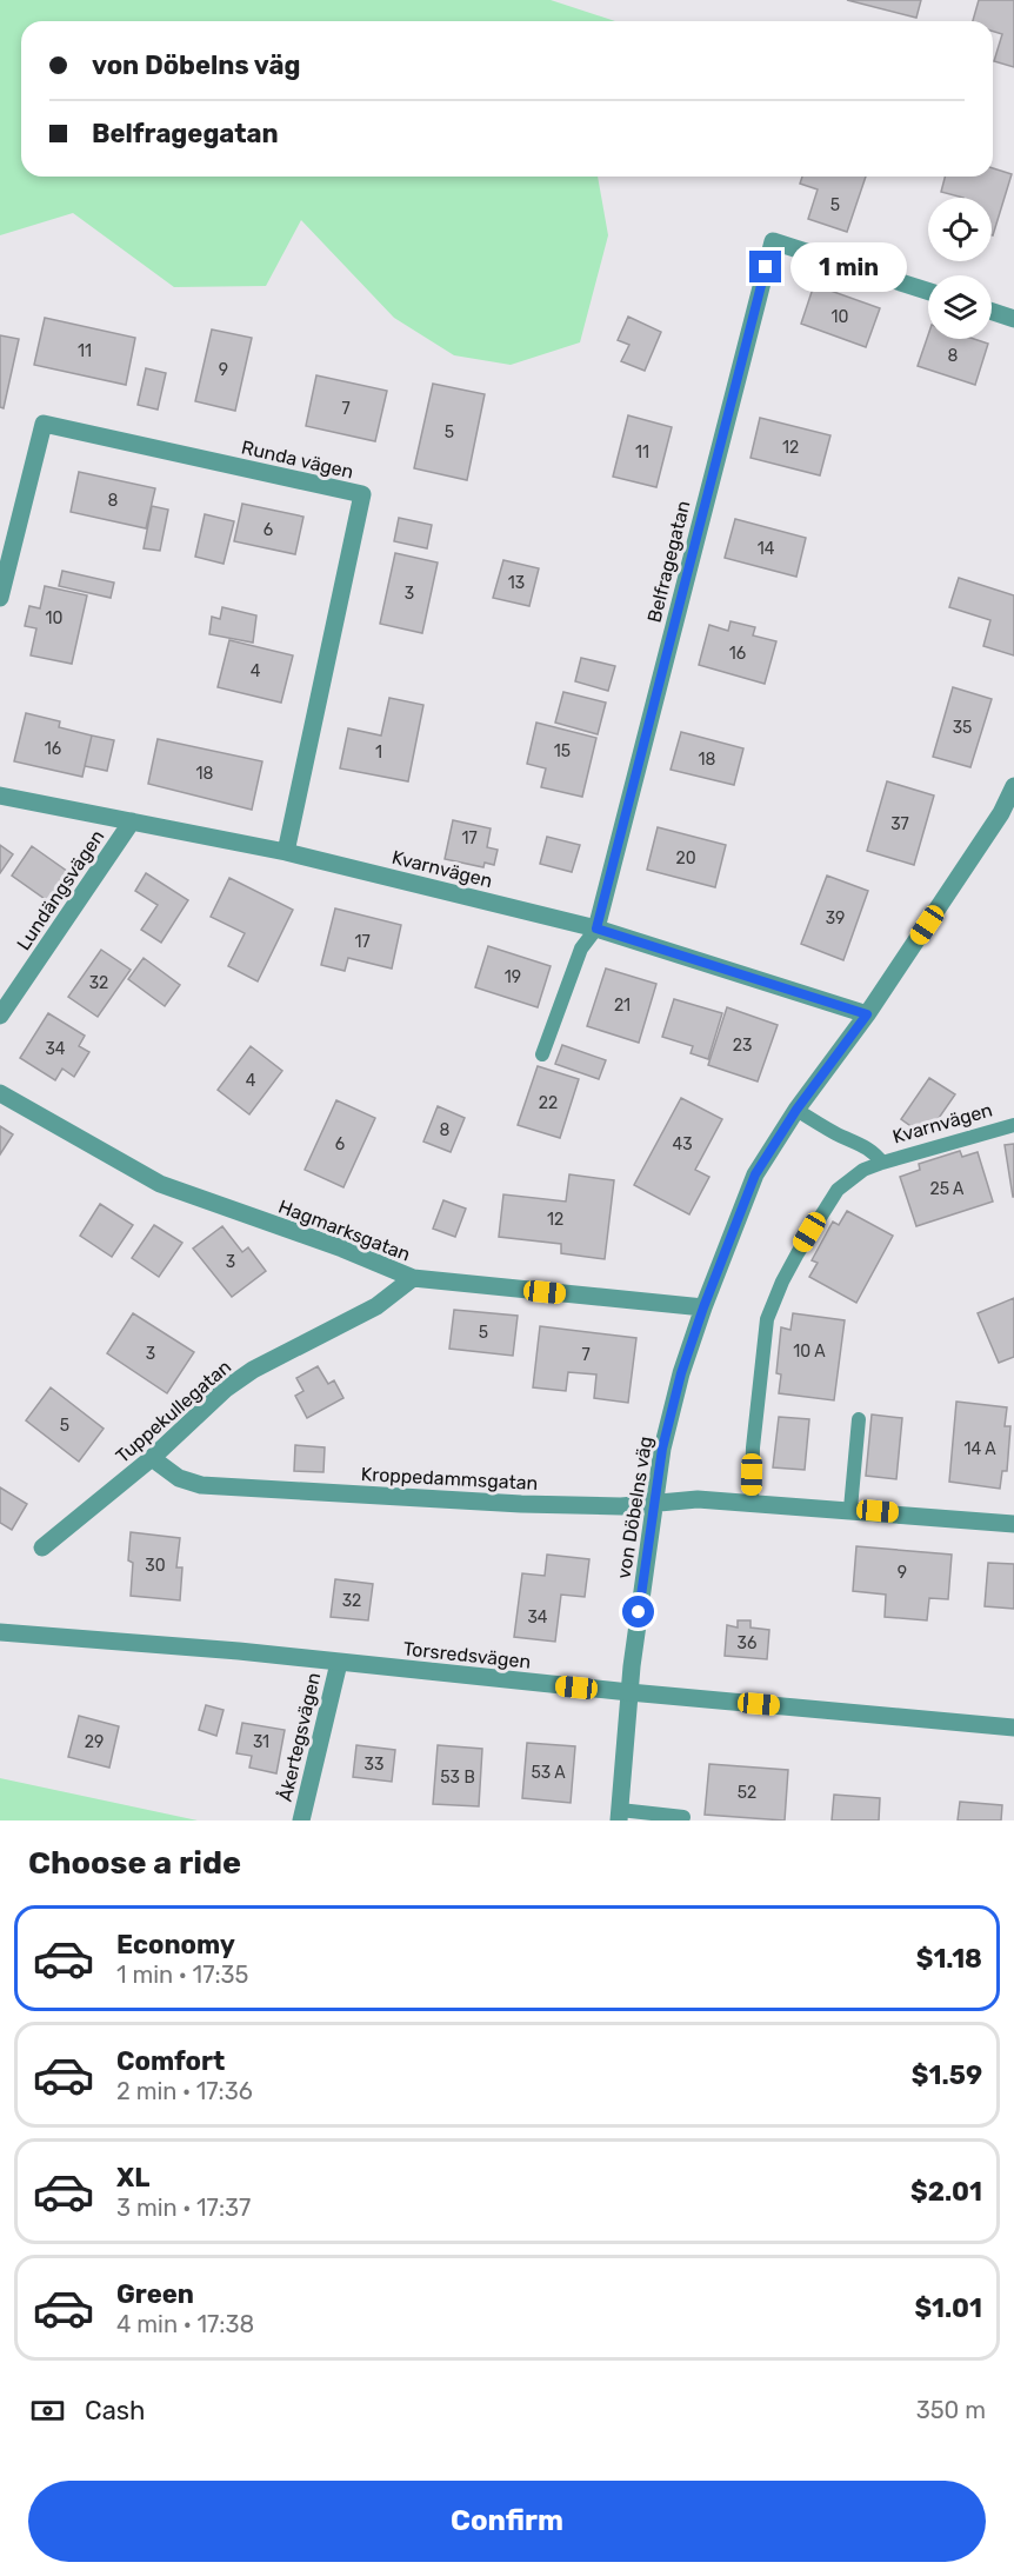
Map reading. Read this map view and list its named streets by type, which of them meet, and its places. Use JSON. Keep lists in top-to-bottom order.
{
  "streets": {
    "street": [
      "Runda vägen",
      "Belfragegatan",
      "Kvarnvägen",
      "Lundängsvägen",
      "Hagmarksgatan",
      "Tuppekullegatan",
      "Kroppedammsgatan",
      "von Döbelns väg",
      "Torsredsvägen",
      "Åkertegsvägen"
    ]
  },
  "crossings": [
    ["Runda vägen", "Kvarnvägen"],
    ["Belfragegatan", "Kvarnvägen"],
    ["Kvarnvägen", "Lundängsvägen"],
    ["Kvarnvägen", "von Döbelns väg"],
    ["Hagmarksgatan", "Tuppekullegatan"],
    ["Hagmarksgatan", "von Döbelns väg"],
    ["Tuppekullegatan", "Kroppedammsgatan"],
    ["Kroppedammsgatan", "von Döbelns väg"],
    ["von Döbelns väg", "Torsredsvägen"],
    ["Torsredsvägen", "Åkertegsvägen"]
  ],
  "house_numbers": [
    "5",
    "10",
    "11",
    "8",
    "9",
    "7",
    "5",
    "12",
    "11",
    "8",
    "6",
    "14",
    "13",
    "3",
    "10",
    "16",
    "4",
    "35",
    "16",
    "15",
    "1",
    "18",
    "18",
    "37",
    "17",
    "20",
    "39",
    "17",
    "19",
    "32",
    "21",
    "23",
    "34",
    "4",
    "22",
    "8",
    "6",
    "43",
    "25 A",
    "12",
    "3",
    "5",
    "10 A",
    "3",
    "7",
    "5",
    "14 A",
    "30",
    "9",
    "32",
    "34",
    "36",
    "29",
    "31",
    "33",
    "53 A",
    "53 B",
    "52"
  ],
  "page": {
    "banner": ["von Döbelns väg", "Belfragegatan"],
    "bubble": "1 min",
    "heading": "Choose a ride",
    "list": [
      {
        "name": "Economy",
        "note": "1 min · 17:35",
        "value": "$1.18"
      },
      {
        "name": "Comfort",
        "note": "2 min · 17:36",
        "value": "$1.59"
      },
      {
        "name": "XL",
        "note": "3 min · 17:37",
        "value": "$2.01"
      },
      {
        "name": "Green",
        "note": "4 min · 17:38",
        "value": "$1.01"
      }
    ],
    "pay": ["Cash", "350 m"],
    "buttons": "Confirm"
  }
}
